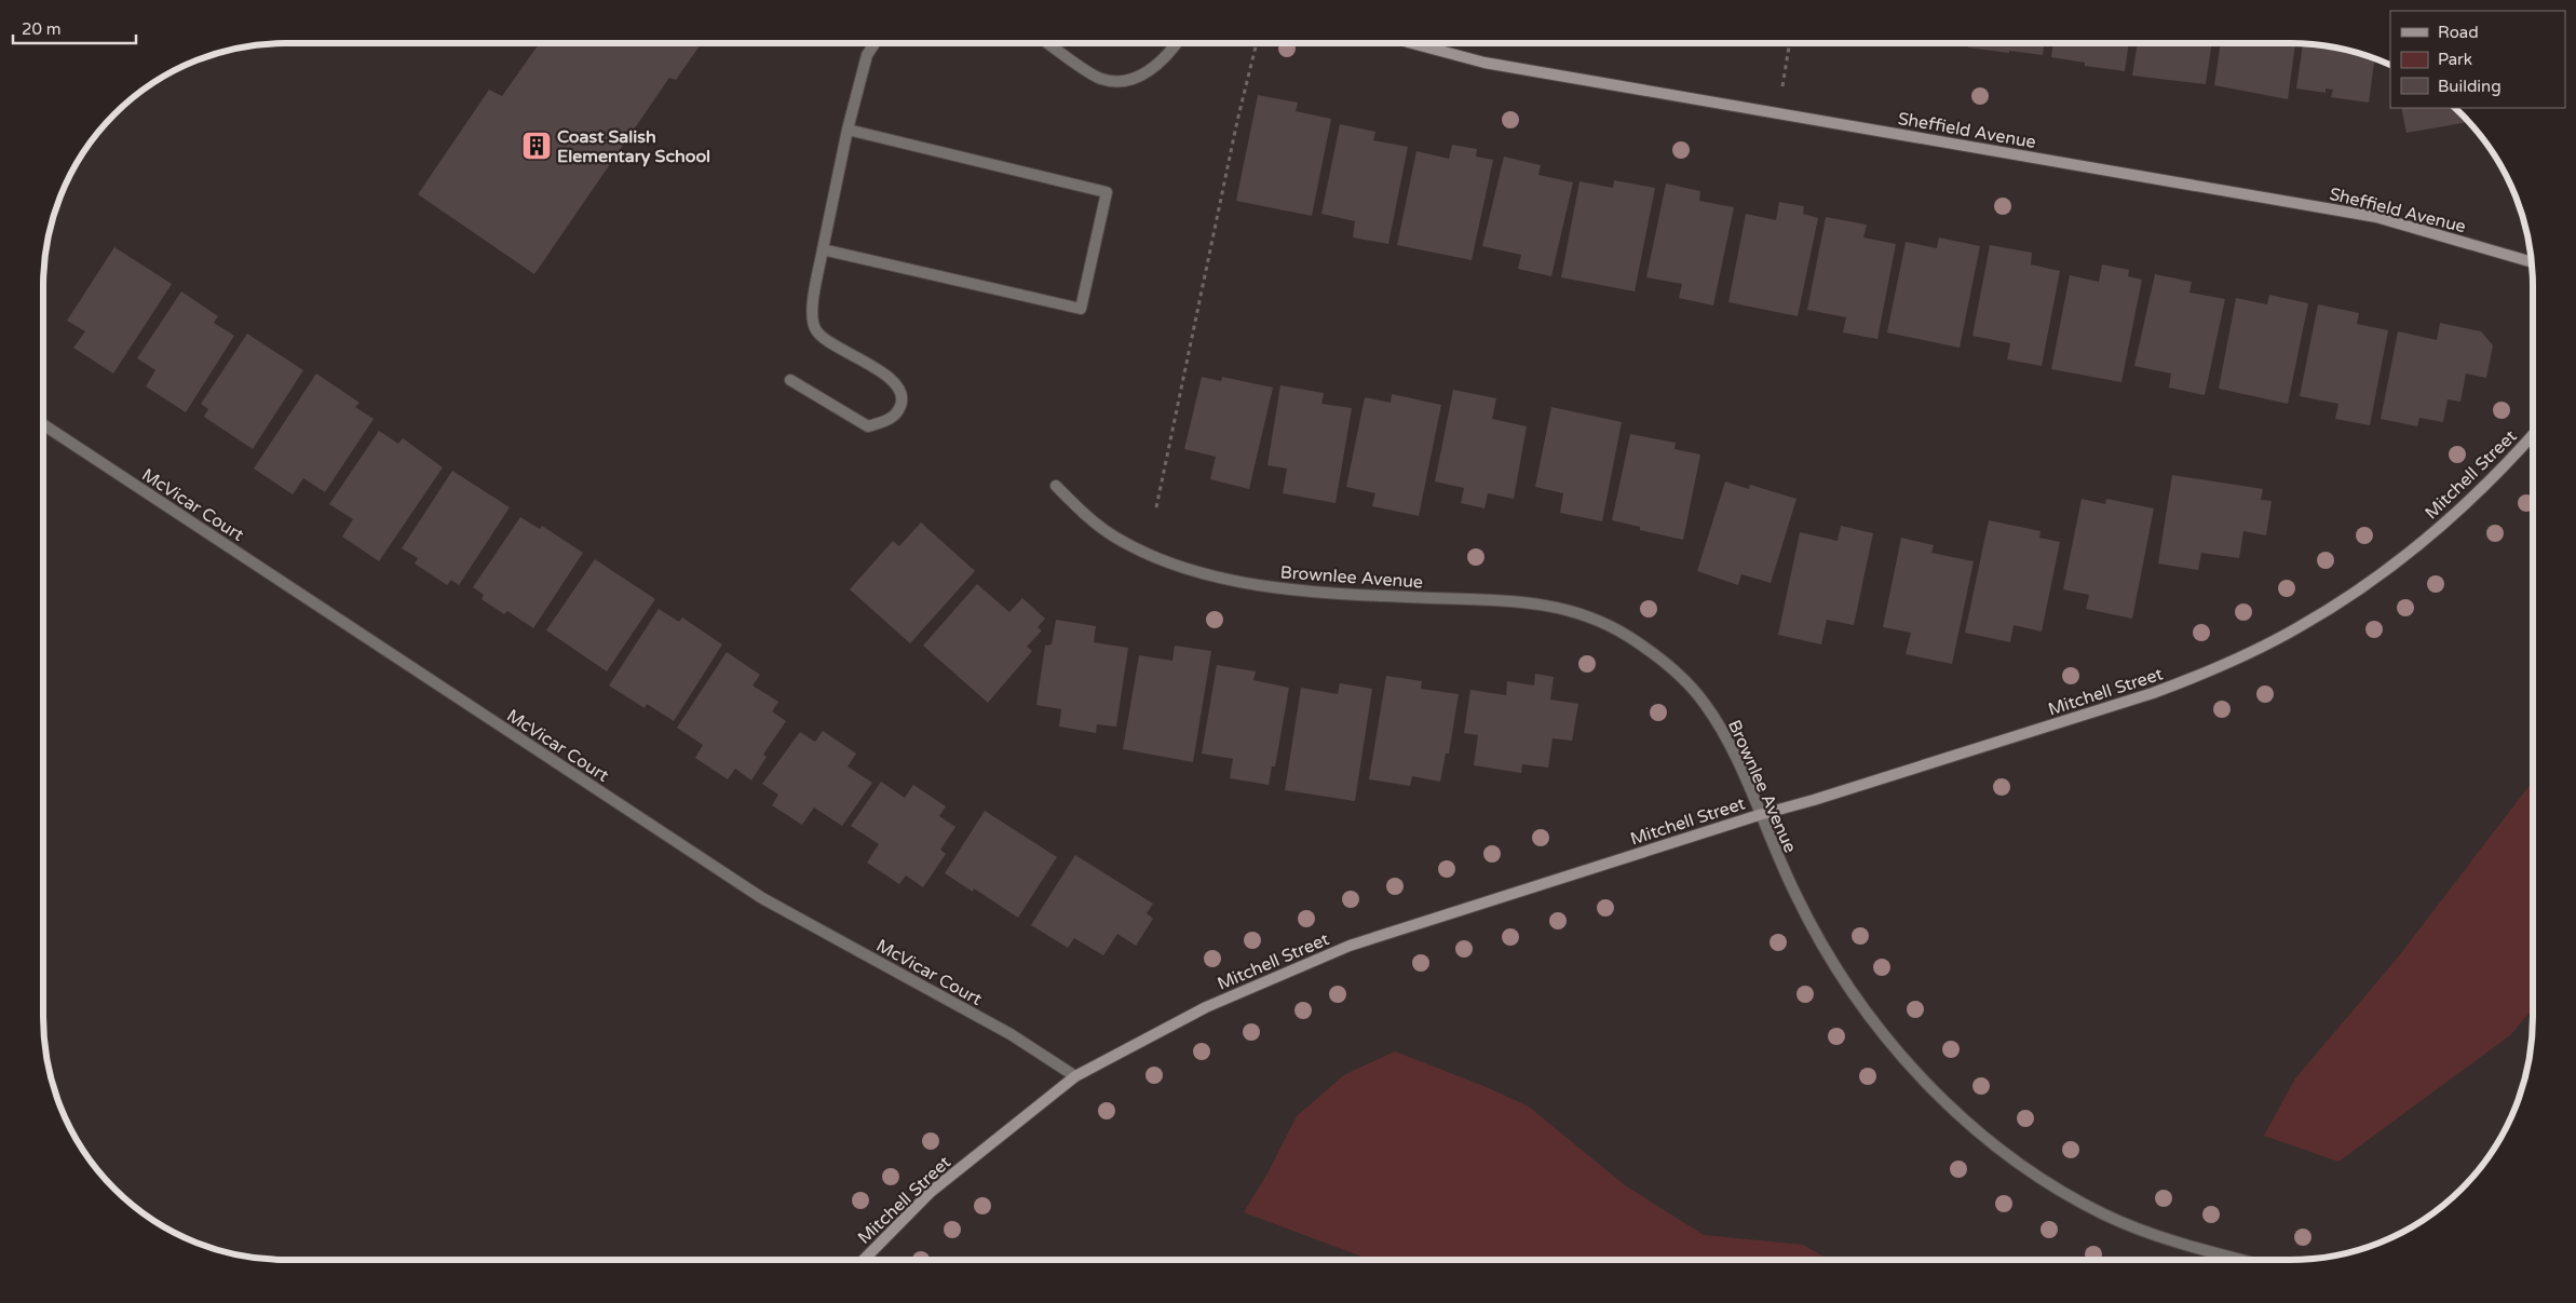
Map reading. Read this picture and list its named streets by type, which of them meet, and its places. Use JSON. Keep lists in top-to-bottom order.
{
  "streets": {
    "street": [
      "Sheffield Avenue",
      "Mitchell Street",
      "McVicar Court",
      "Brownlee Avenue"
    ]
  },
  "crossings": [
    ["Mitchell Street", "McVicar Court"],
    ["Mitchell Street", "Brownlee Avenue"]
  ],
  "places": {
    "building": ["Coast Salish Elementary School"]
  },
  "legend": ["Road", "Park", "Building"],
  "scale_bar": "20 m"
}
